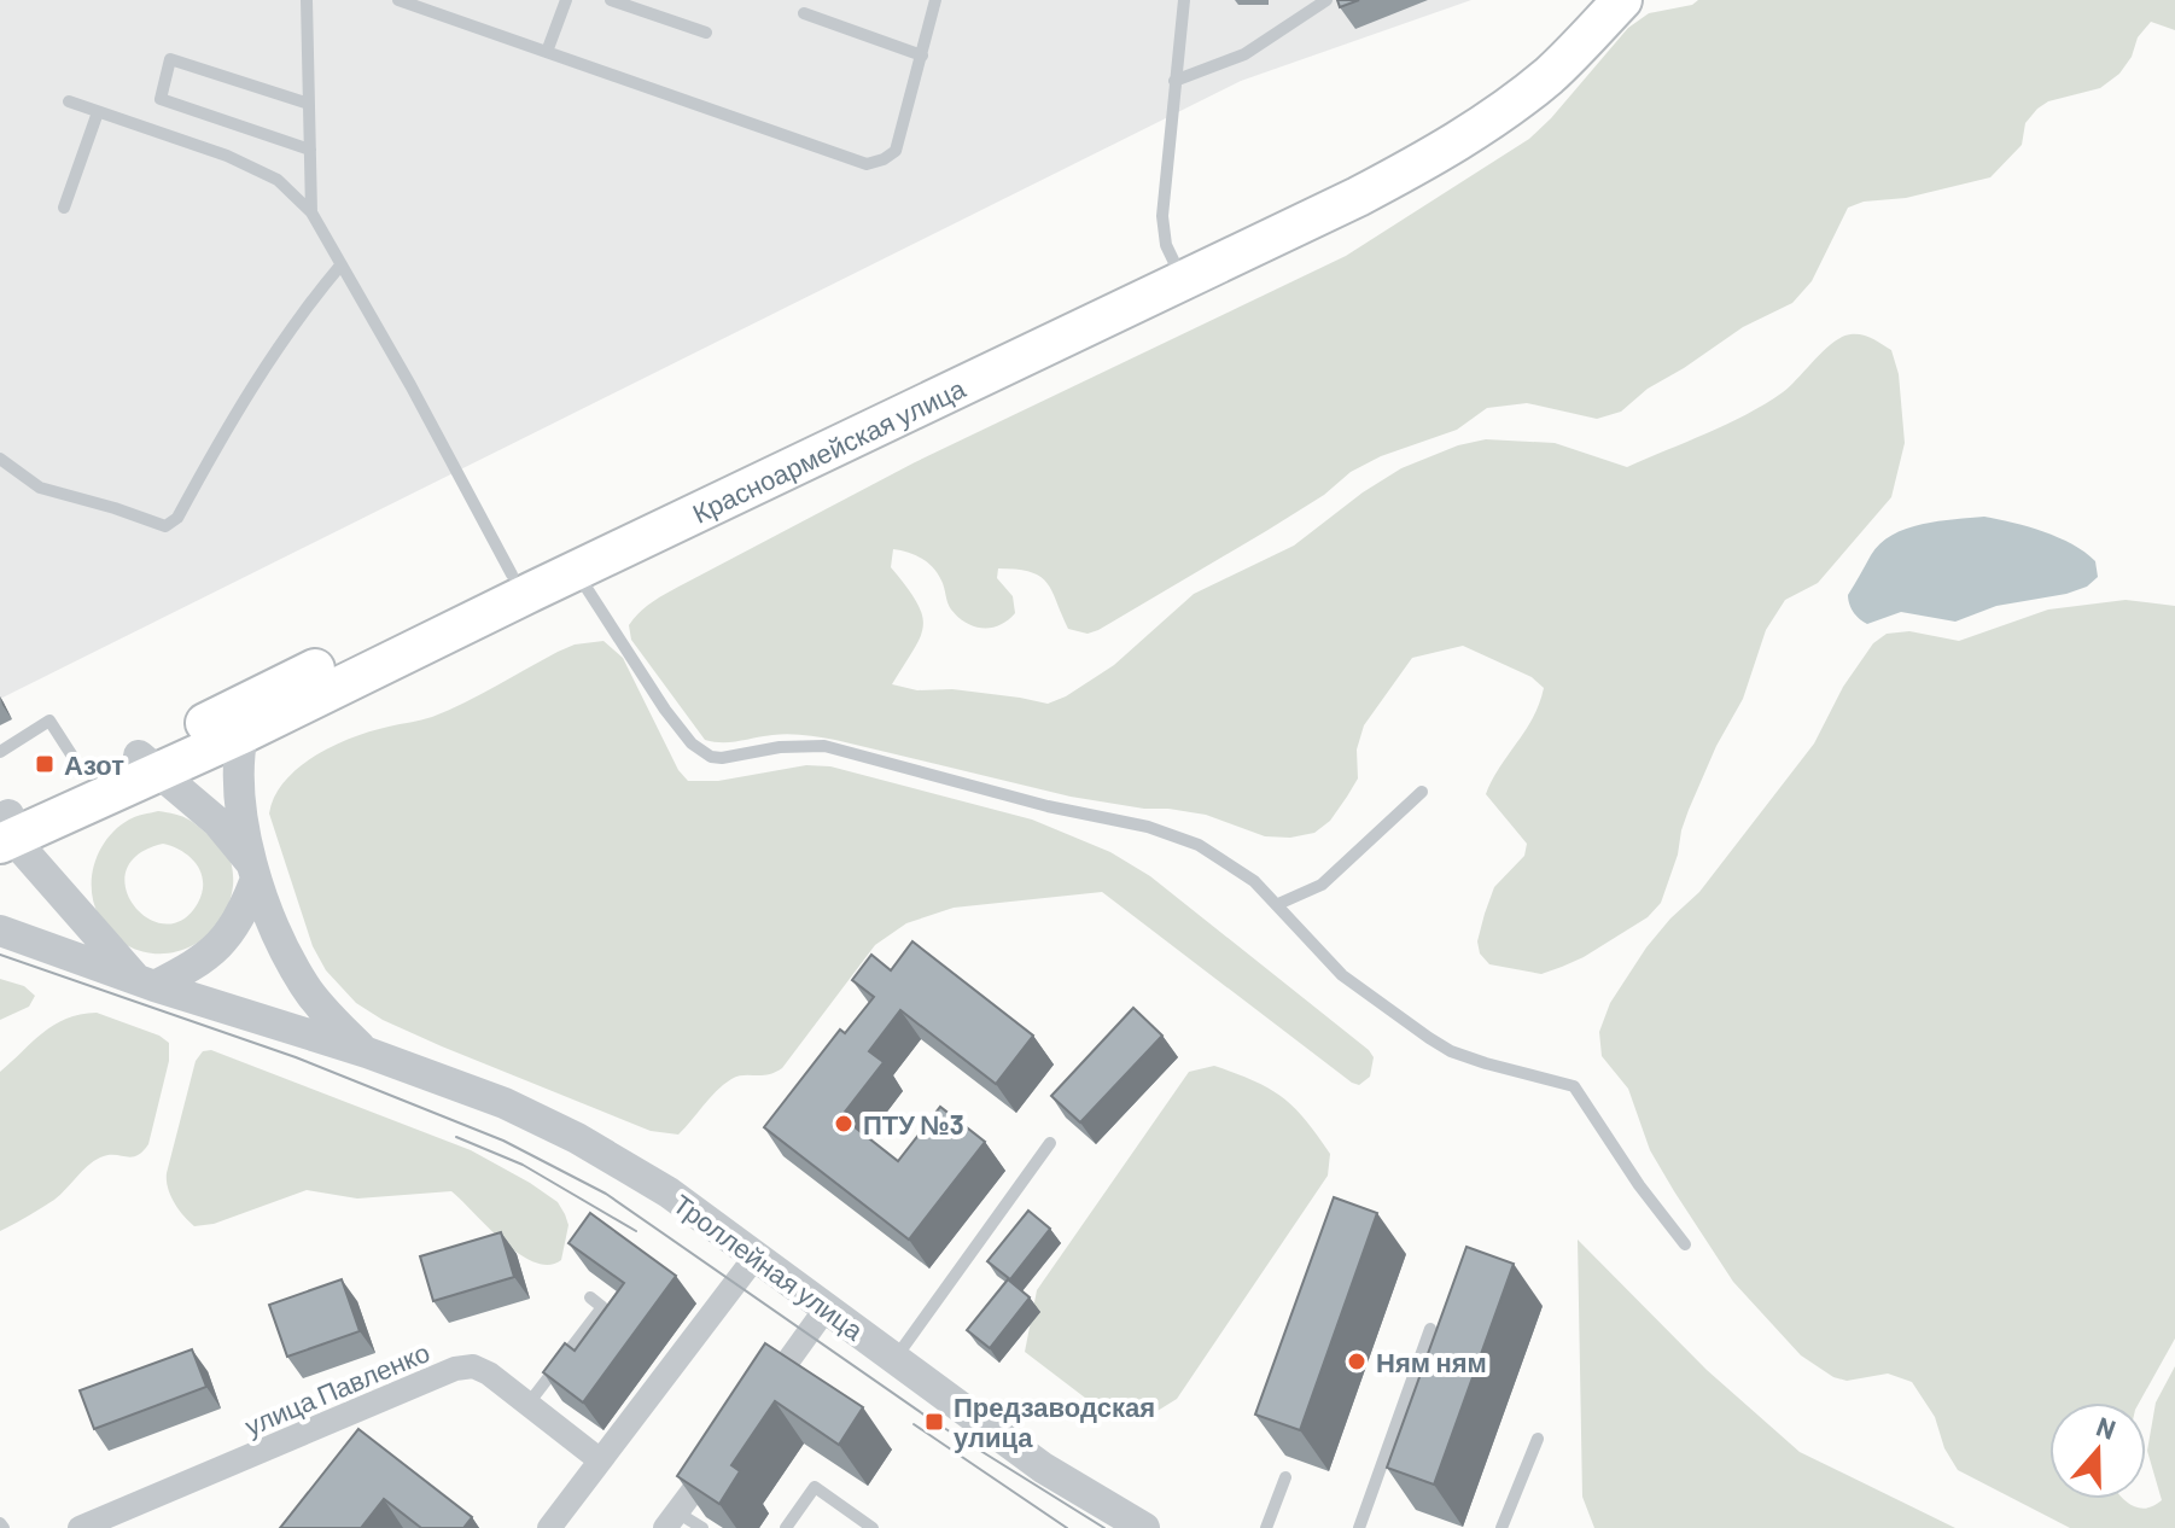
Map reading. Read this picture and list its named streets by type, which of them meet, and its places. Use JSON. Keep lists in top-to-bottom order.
{
  "streets": {
    "main road": ["Красноармейская улица"],
    "street": ["Троллейная улица", "улица Павленко"]
  },
  "places": {
    "transit": ["Азот", "Предзаводская улица"],
    "other": ["ПТУ №3", "Ням ням"]
  },
  "north": "top"
}
